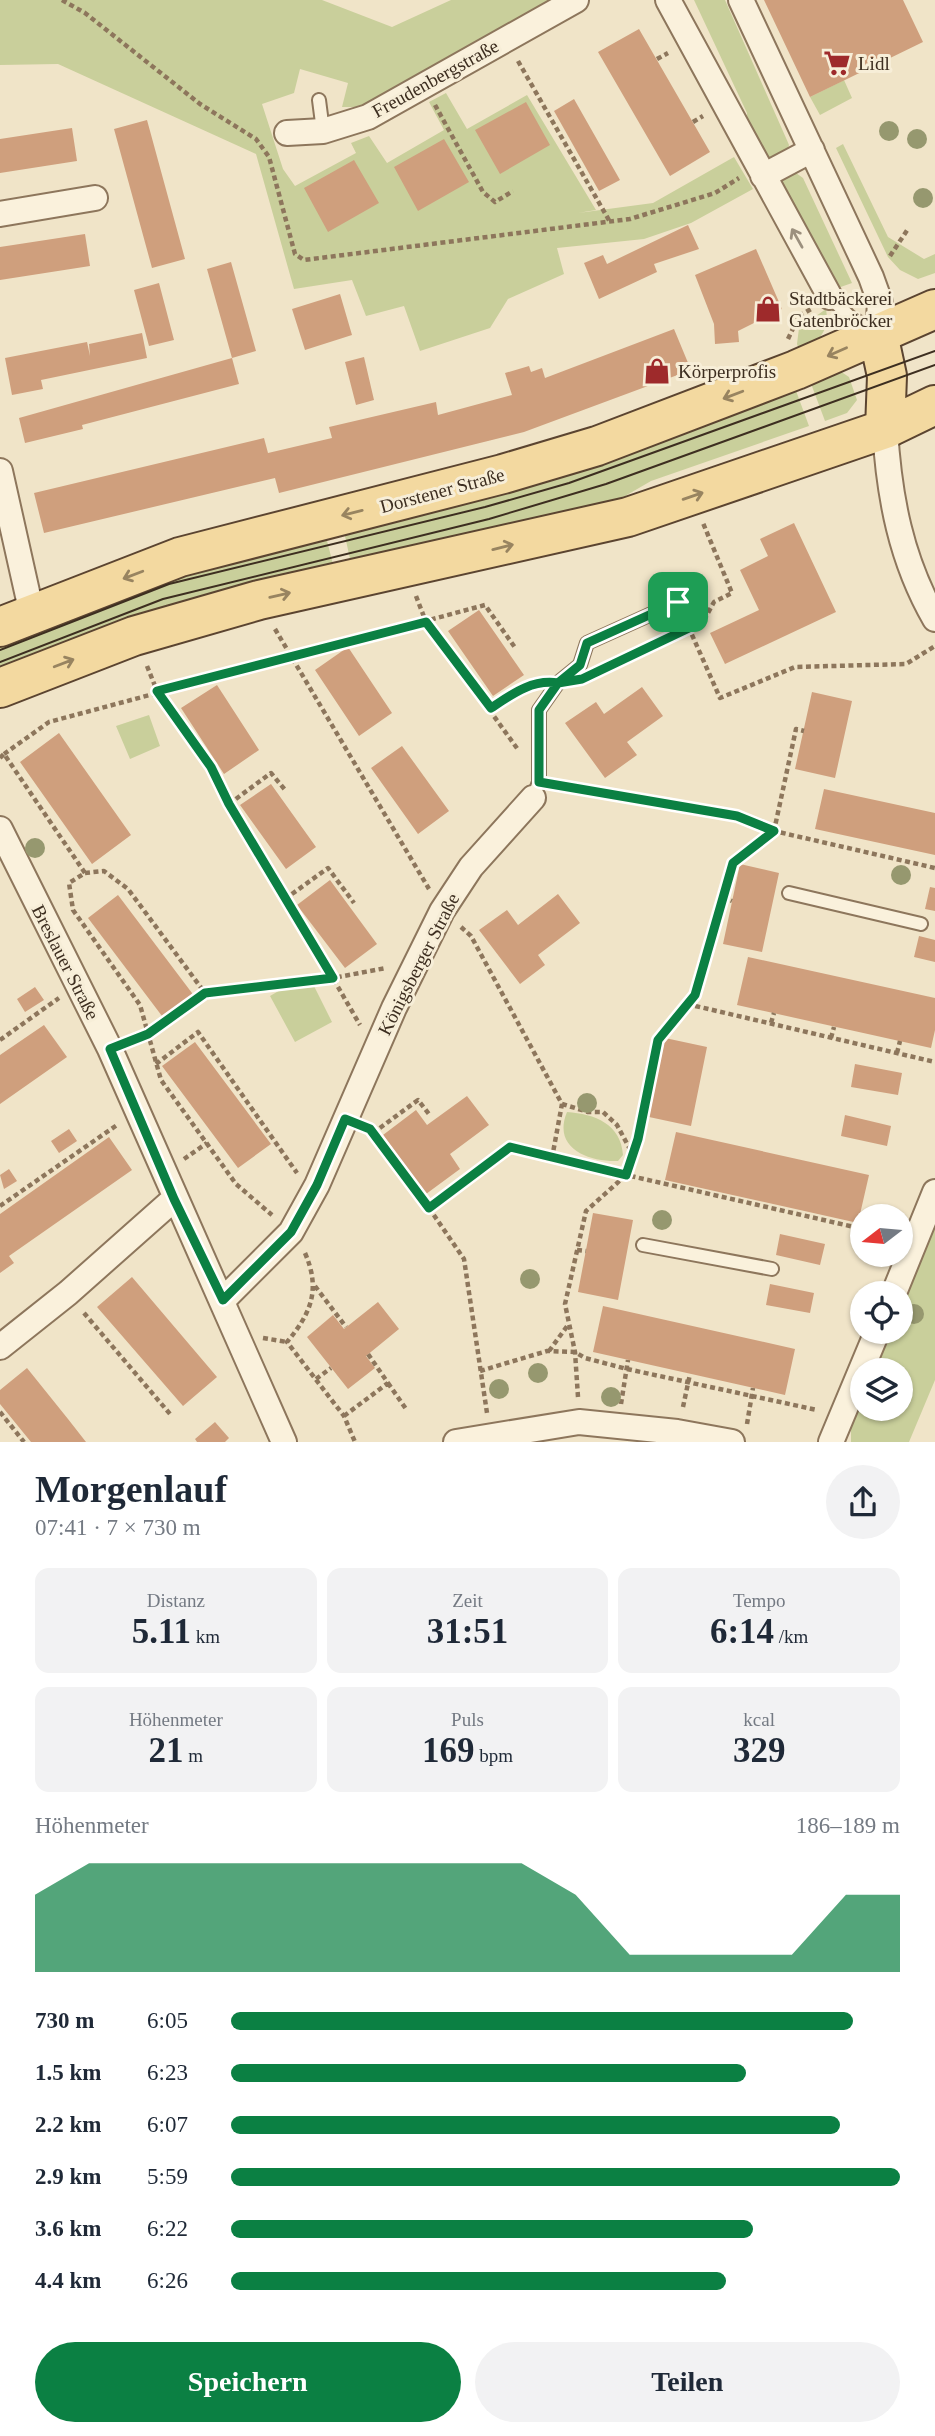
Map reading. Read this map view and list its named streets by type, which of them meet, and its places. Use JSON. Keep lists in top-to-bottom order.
{
  "streets": {
    "main road": ["Dorstener Straße"],
    "street": ["Freudenbergstraße", "Breslauer Straße", "Königsberger Straße"]
  },
  "crossings": [
    ["Breslauer Straße", "Königsberger Straße"]
  ],
  "places": {
    "supermarket": ["Lidl"],
    "shop": ["Stadtbäckerei Gatenbröcker", "Körperprofis"]
  },
  "north": "left",
  "page": {
    "heading": ["Morgenlauf", "07:41 · 7 × 730 m"],
    "stats": [
      ["Distanz", "5.11 km"],
      ["Zeit", "31:51"],
      ["Tempo", "6:14 /km"],
      ["Höhenmeter", "21 m"],
      ["Puls", "169 bpm"],
      ["kcal", "329"]
    ],
    "chart": ["Höhenmeter", "186–189 m"],
    "list": [
      {
        "name": "730 m",
        "note": "6:05"
      },
      {
        "name": "1.5 km",
        "note": "6:23"
      },
      {
        "name": "2.2 km",
        "note": "6:07"
      },
      {
        "name": "2.9 km",
        "note": "5:59"
      },
      {
        "name": "3.6 km",
        "note": "6:22"
      },
      {
        "name": "4.4 km",
        "note": "6:26"
      }
    ],
    "buttons": ["Speichern", "Teilen"]
  }
}
